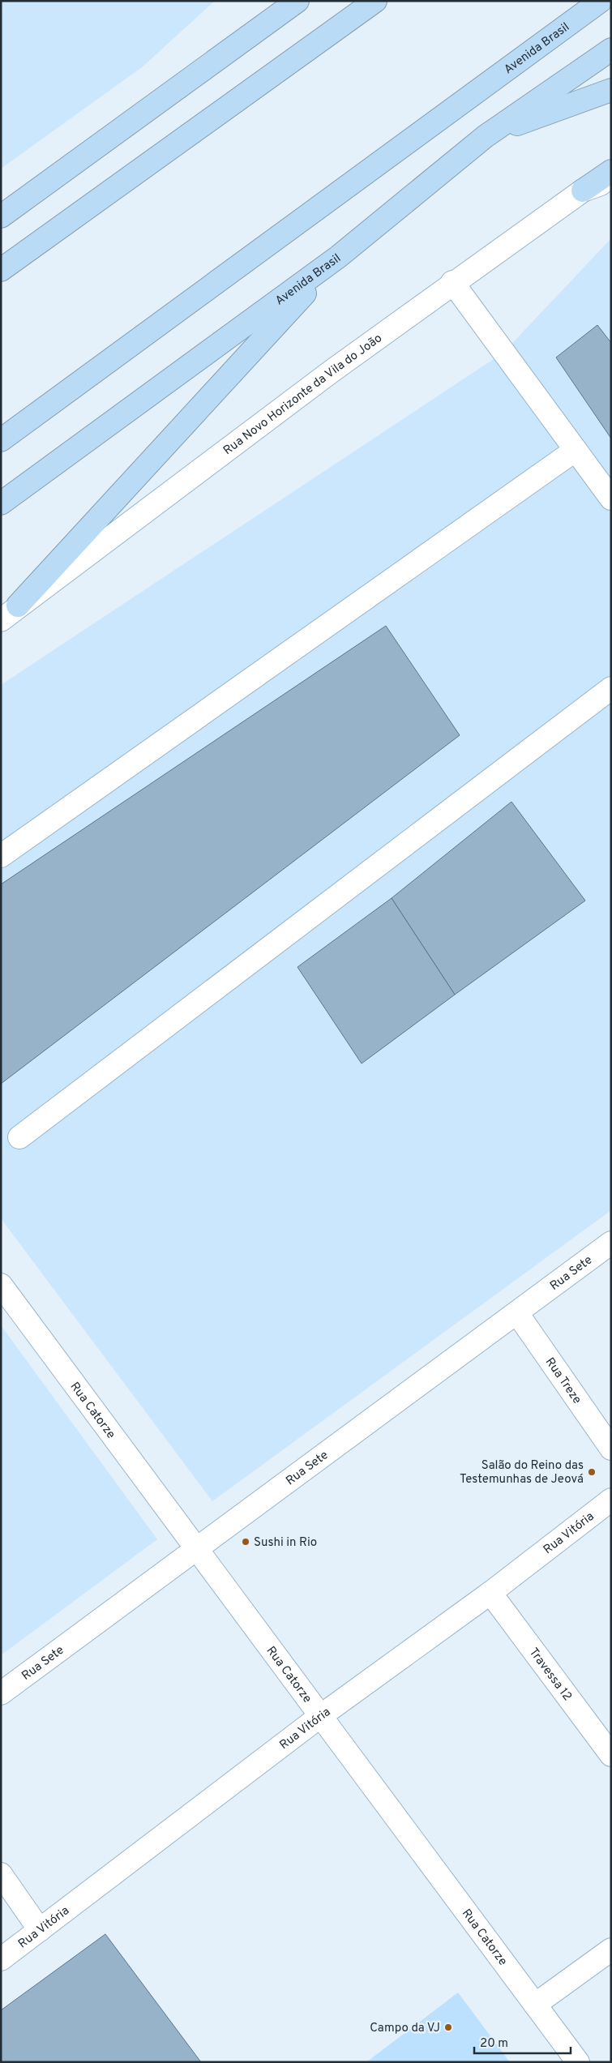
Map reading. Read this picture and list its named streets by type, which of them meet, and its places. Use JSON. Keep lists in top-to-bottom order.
{
  "streets": {
    "highway": ["Avenida Brasil"],
    "street": [
      "Rua Novo Horizonte da Vila do João",
      "Rua Sete",
      "Rua Treze",
      "Rua Catorze",
      "Rua Vitória",
      "Travessa 12"
    ]
  },
  "crossings": [
    ["Rua Sete", "Rua Treze"],
    ["Rua Sete", "Rua Catorze"],
    ["Rua Catorze", "Rua Vitória"],
    ["Rua Vitória", "Travessa 12"]
  ],
  "places": ["Salão do Reino das Testemunhas de Jeová", "Sushi in Rio", "Campo da VJ"],
  "scale_bar": "20 m"
}
